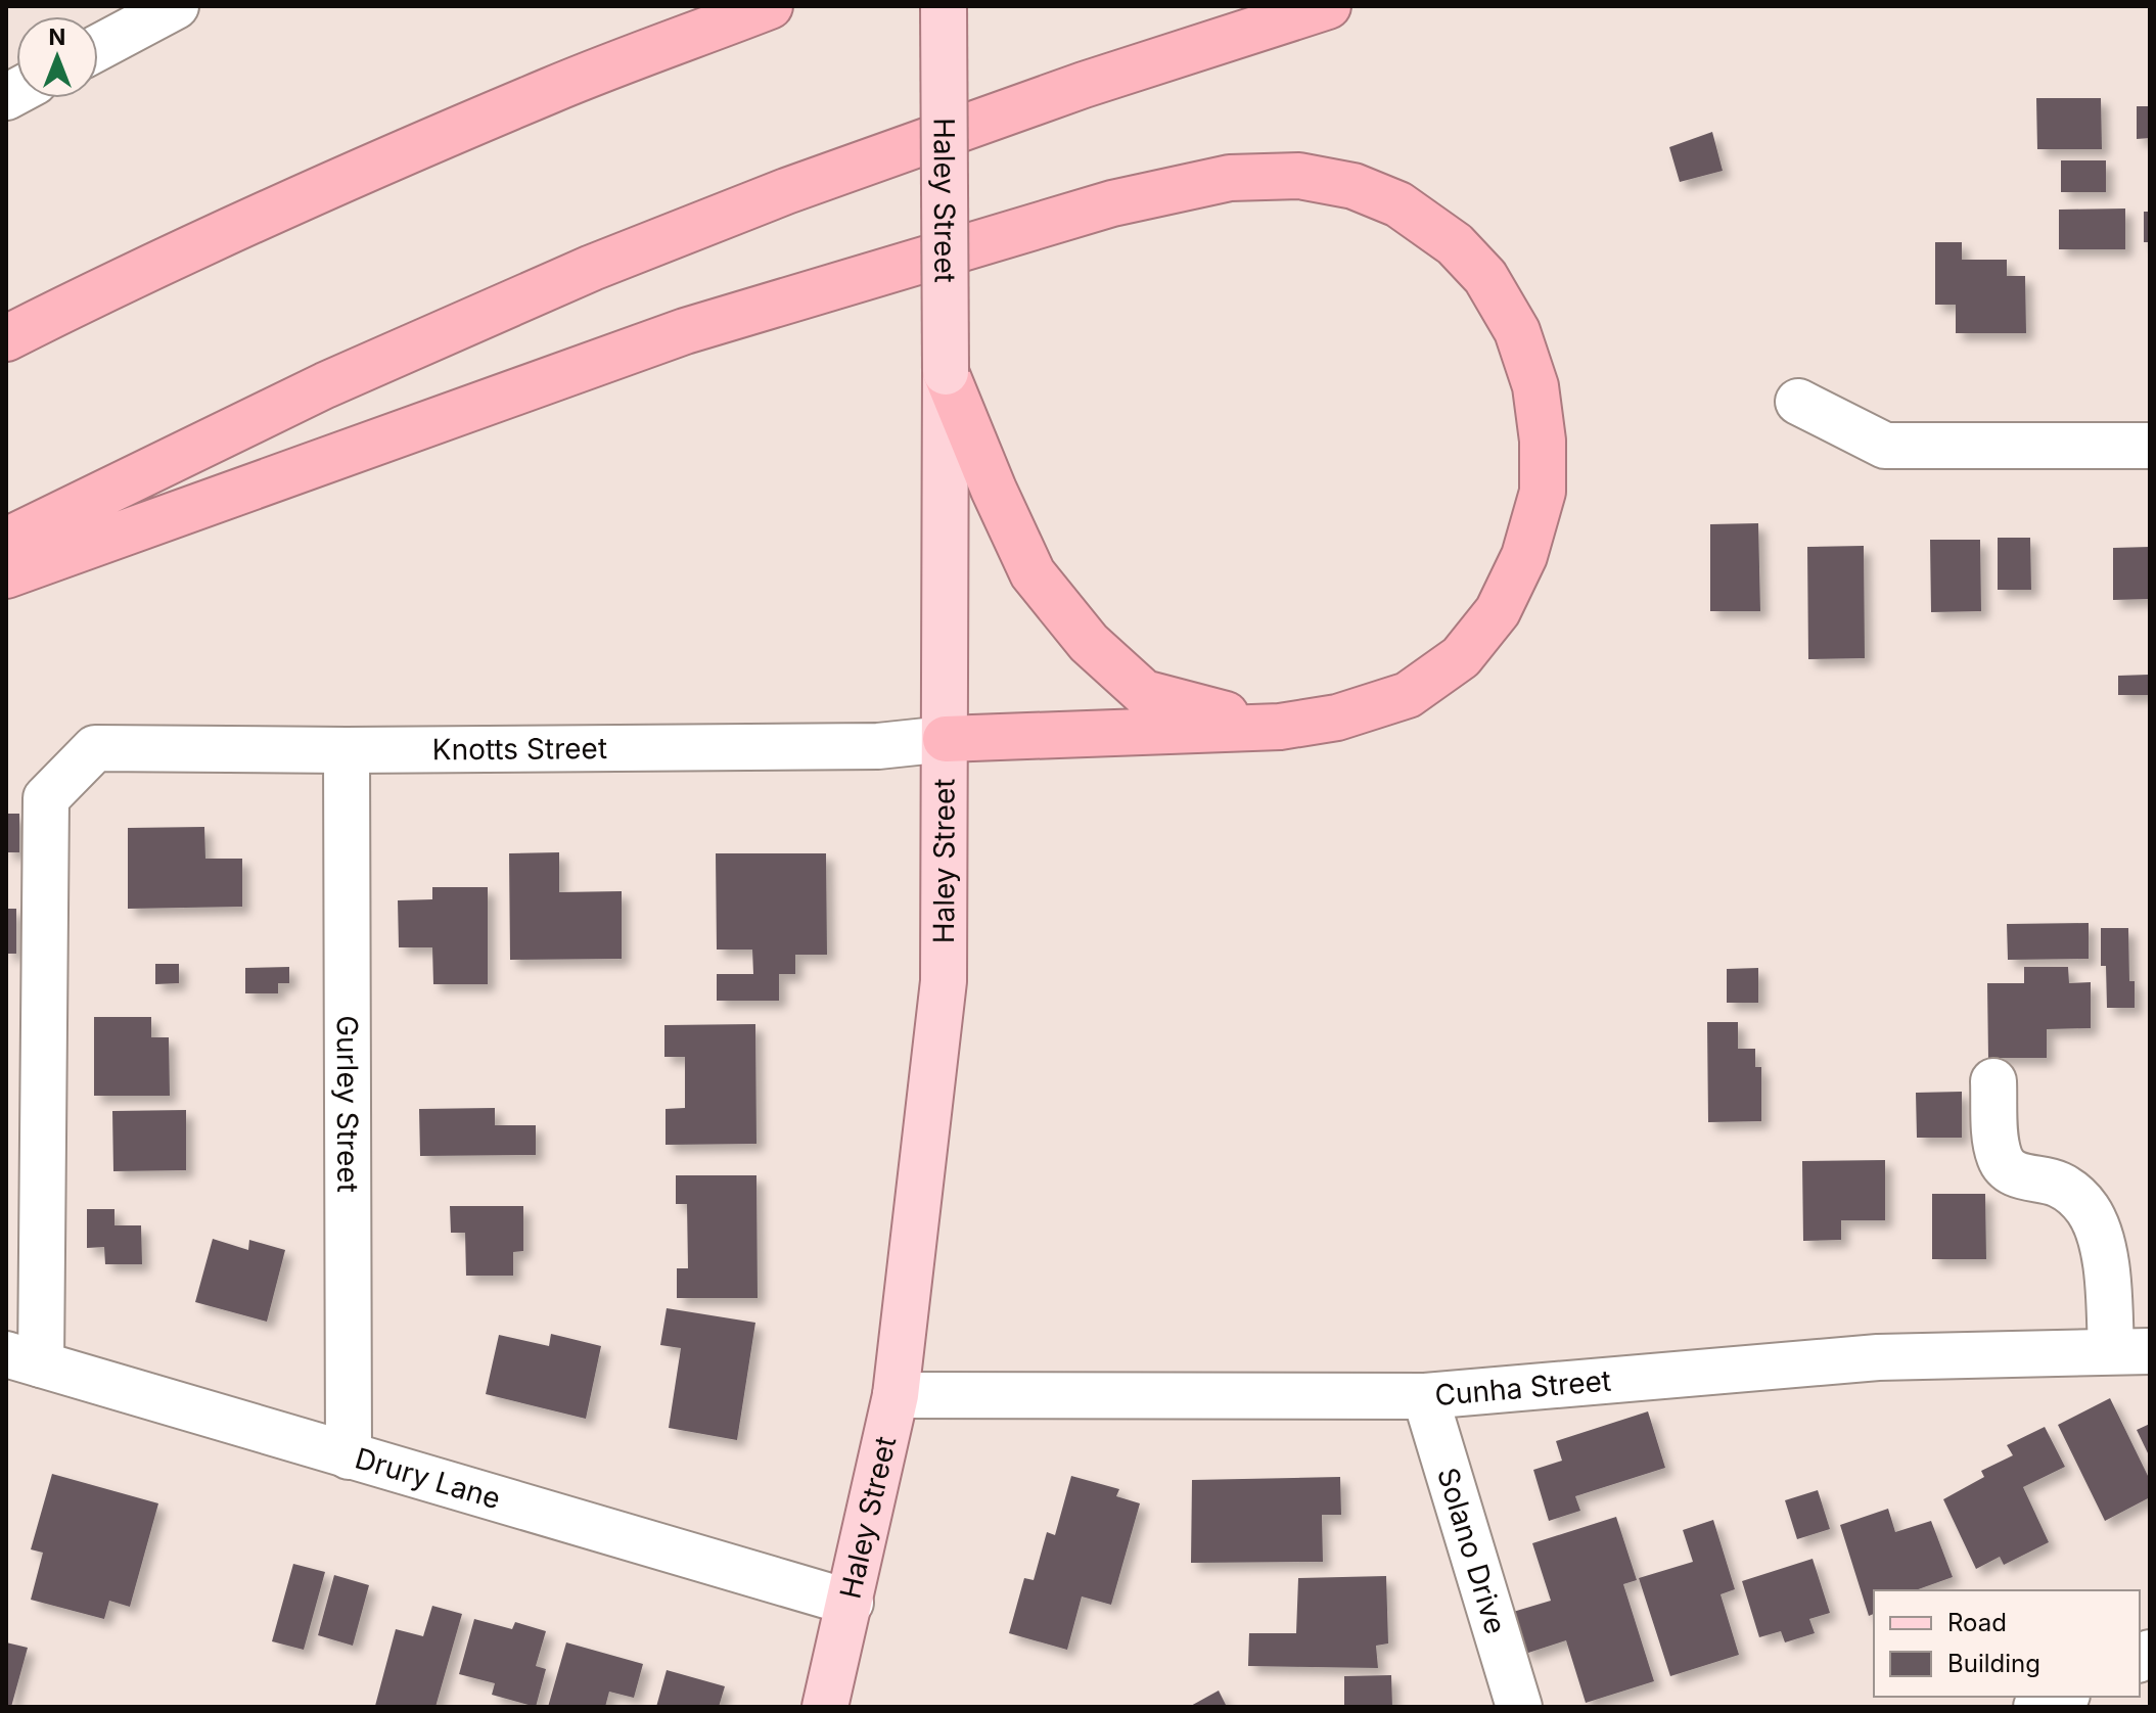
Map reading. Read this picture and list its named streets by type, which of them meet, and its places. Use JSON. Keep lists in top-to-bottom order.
{
  "streets": {
    "main road": ["Haley Street"],
    "street": [
      "Knotts Street",
      "Gurley Street",
      "Cunha Street",
      "Drury Lane",
      "Solano Drive"
    ]
  },
  "crossings": [
    ["Haley Street", "Knotts Street"],
    ["Haley Street", "Cunha Street"],
    ["Haley Street", "Drury Lane"],
    ["Knotts Street", "Gurley Street"],
    ["Knotts Street", "Drury Lane"],
    ["Gurley Street", "Drury Lane"],
    ["Cunha Street", "Solano Drive"]
  ],
  "legend": ["Road", "Building"],
  "north": "top"
}
